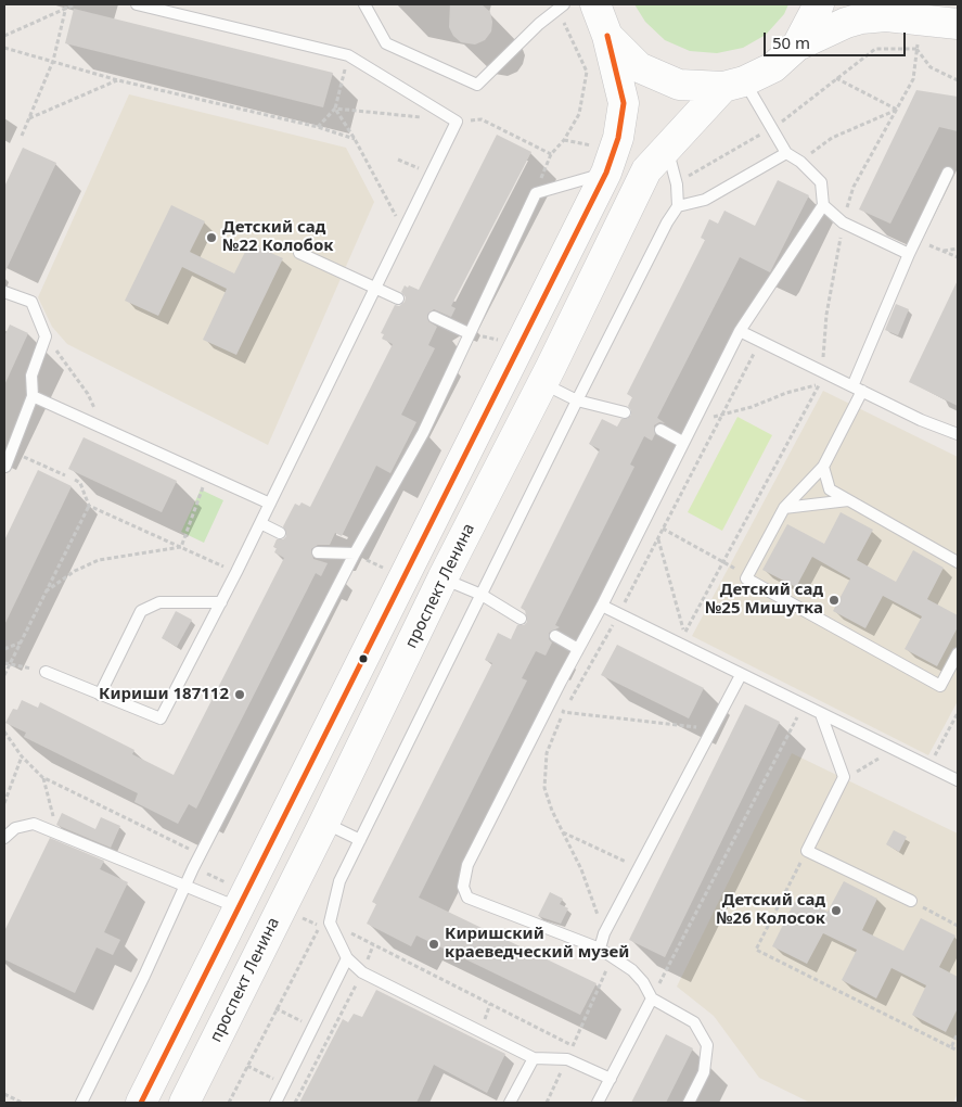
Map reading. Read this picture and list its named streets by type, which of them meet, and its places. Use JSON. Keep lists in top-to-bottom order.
{
  "streets": {
    "street": ["проспект Ленина"]
  },
  "places": [
    "Детский сад №22 Колобок",
    "Детский сад №25 Мишутка",
    "Кириши 187112",
    "Детский сад №26 Колосок",
    "Киришский краеведческий музей"
  ],
  "scale_bar": "50 m"
}
